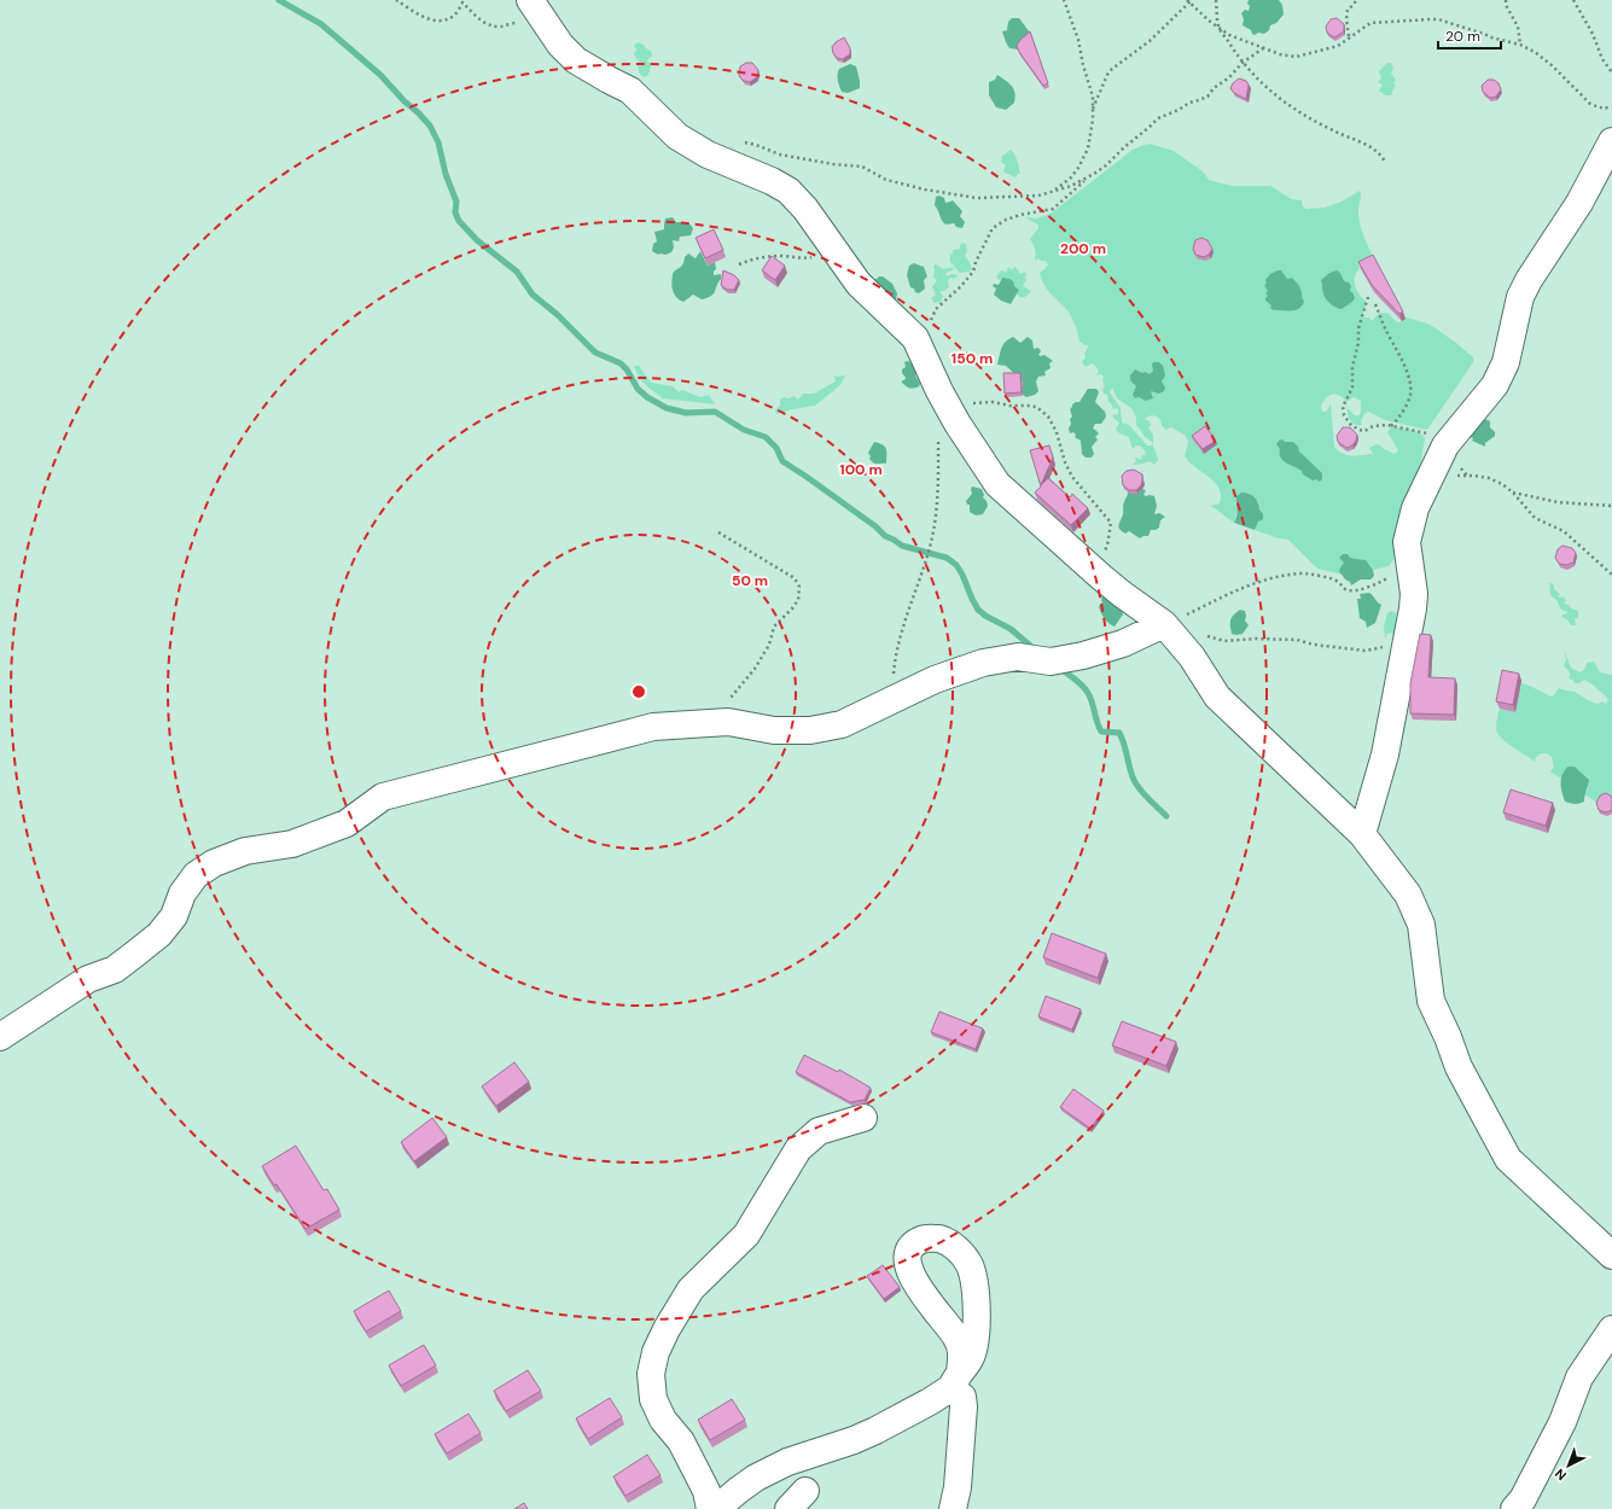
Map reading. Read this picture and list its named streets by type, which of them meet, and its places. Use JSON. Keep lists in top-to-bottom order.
{
  "scale_bar": "20 m",
  "north": "bottom left",
  "rings": [
    "200 m",
    "150 m",
    "100 m",
    "50 m"
  ]
}
